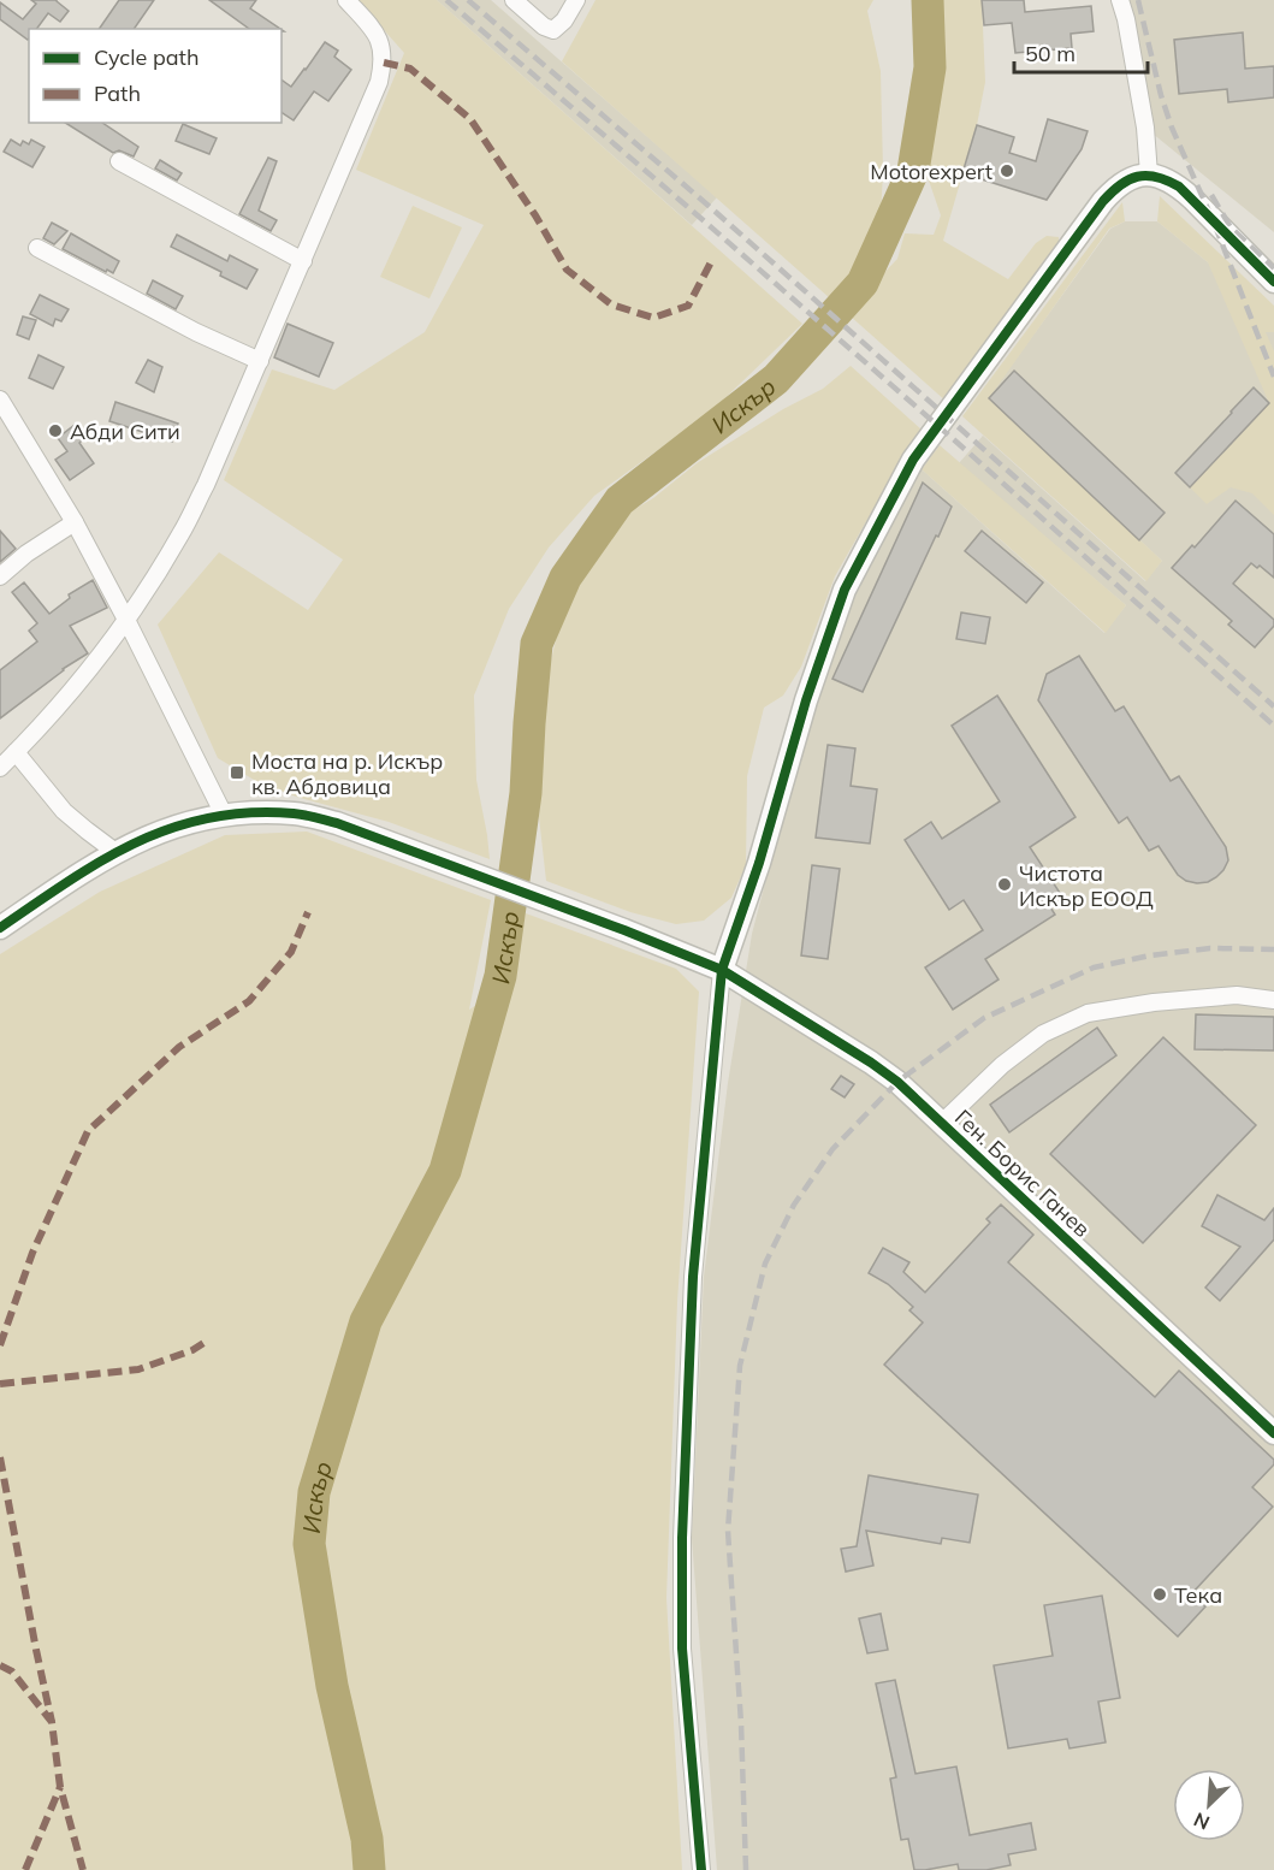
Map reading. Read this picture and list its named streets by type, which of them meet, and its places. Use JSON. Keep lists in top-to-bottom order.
{
  "streets": {
    "street": ["Ген. Борис Ганев"]
  },
  "water": ["Искър"],
  "places": {
    "other": [
      "Motorexpert",
      "Абди Сити",
      "Чистота Искър ЕООД",
      "Тека"
    ],
    "transit": ["Моста на р. Искър кв. Абдовица"]
  },
  "legend": ["Cycle path", "Path"],
  "scale_bar": "50 m",
  "north": "bottom left"
}
